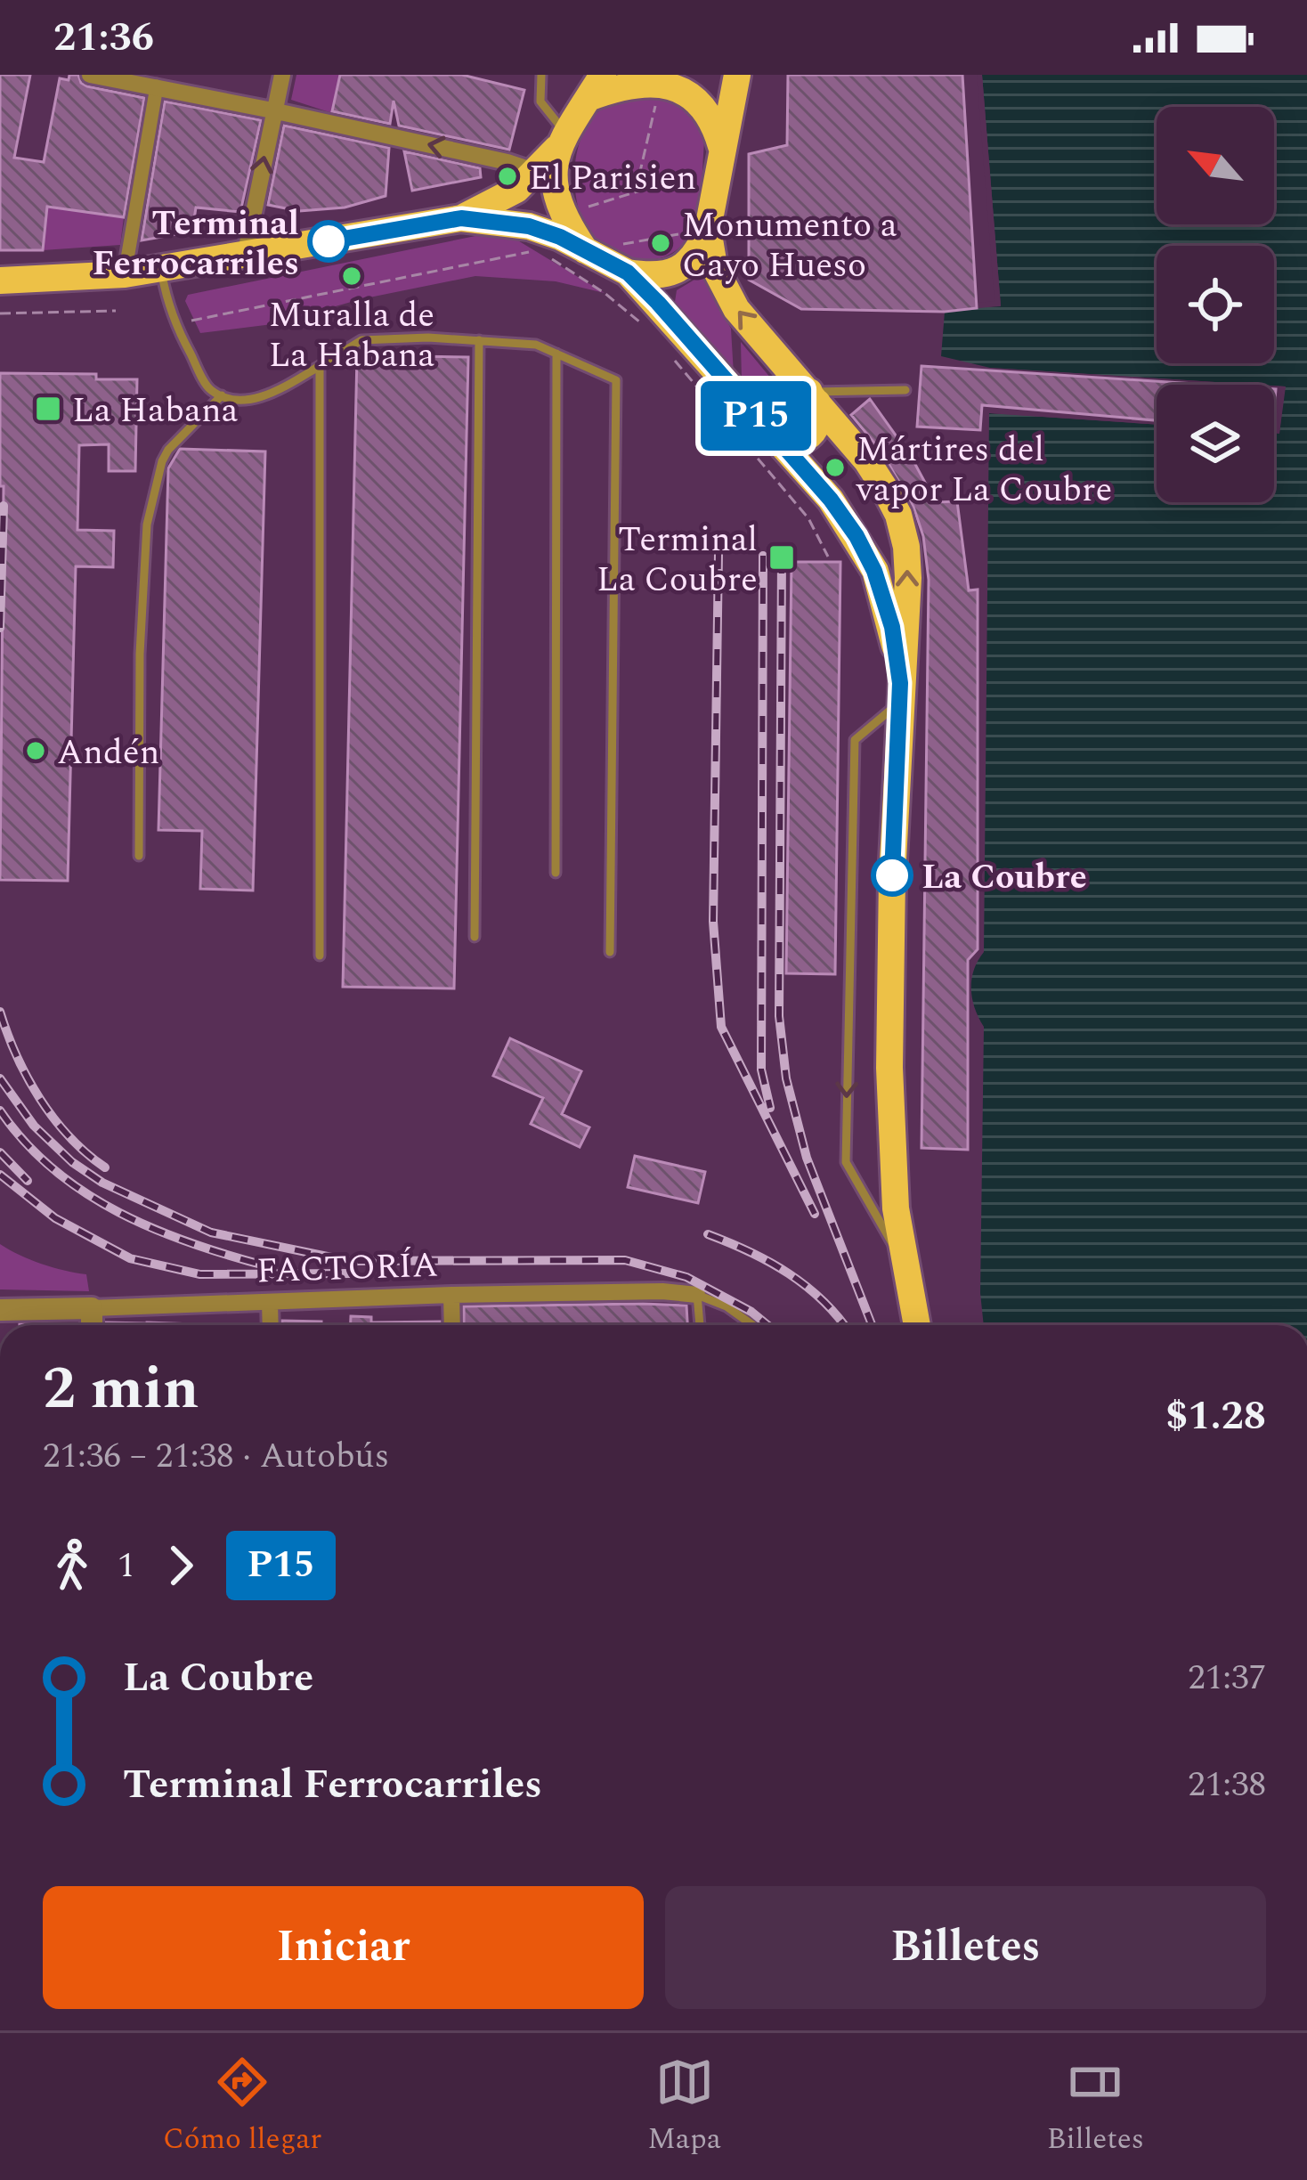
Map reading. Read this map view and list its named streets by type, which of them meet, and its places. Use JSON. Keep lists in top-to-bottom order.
{
  "streets": {
    "street": ["FACTORÍA"]
  },
  "places": {
    "other": [
      "El Parisien",
      "Terminal Ferrocarriles",
      "Monumento a Cayo Hueso",
      "Muralla de La Habana",
      "Mártires del vapor La Coubre",
      "Andén",
      "La Coubre"
    ],
    "transit": ["La Habana", "Terminal La Coubre"]
  },
  "lines": ["bus line P15"],
  "north": "top left",
  "page": {
    "status": "21:36",
    "on_map": "P15",
    "heading": ["2 min", "21:36 – 21:38 · Autobús", "$1.28"],
    "legs": ["1", "P15"],
    "list": [
      {
        "name": "La Coubre",
        "value": "21:37"
      },
      {
        "name": "Terminal Ferrocarriles",
        "value": "21:38"
      }
    ],
    "buttons": ["Iniciar", "Billetes"],
    "tabs": ["Cómo llegar", "Mapa", "Billetes"]
  }
}
